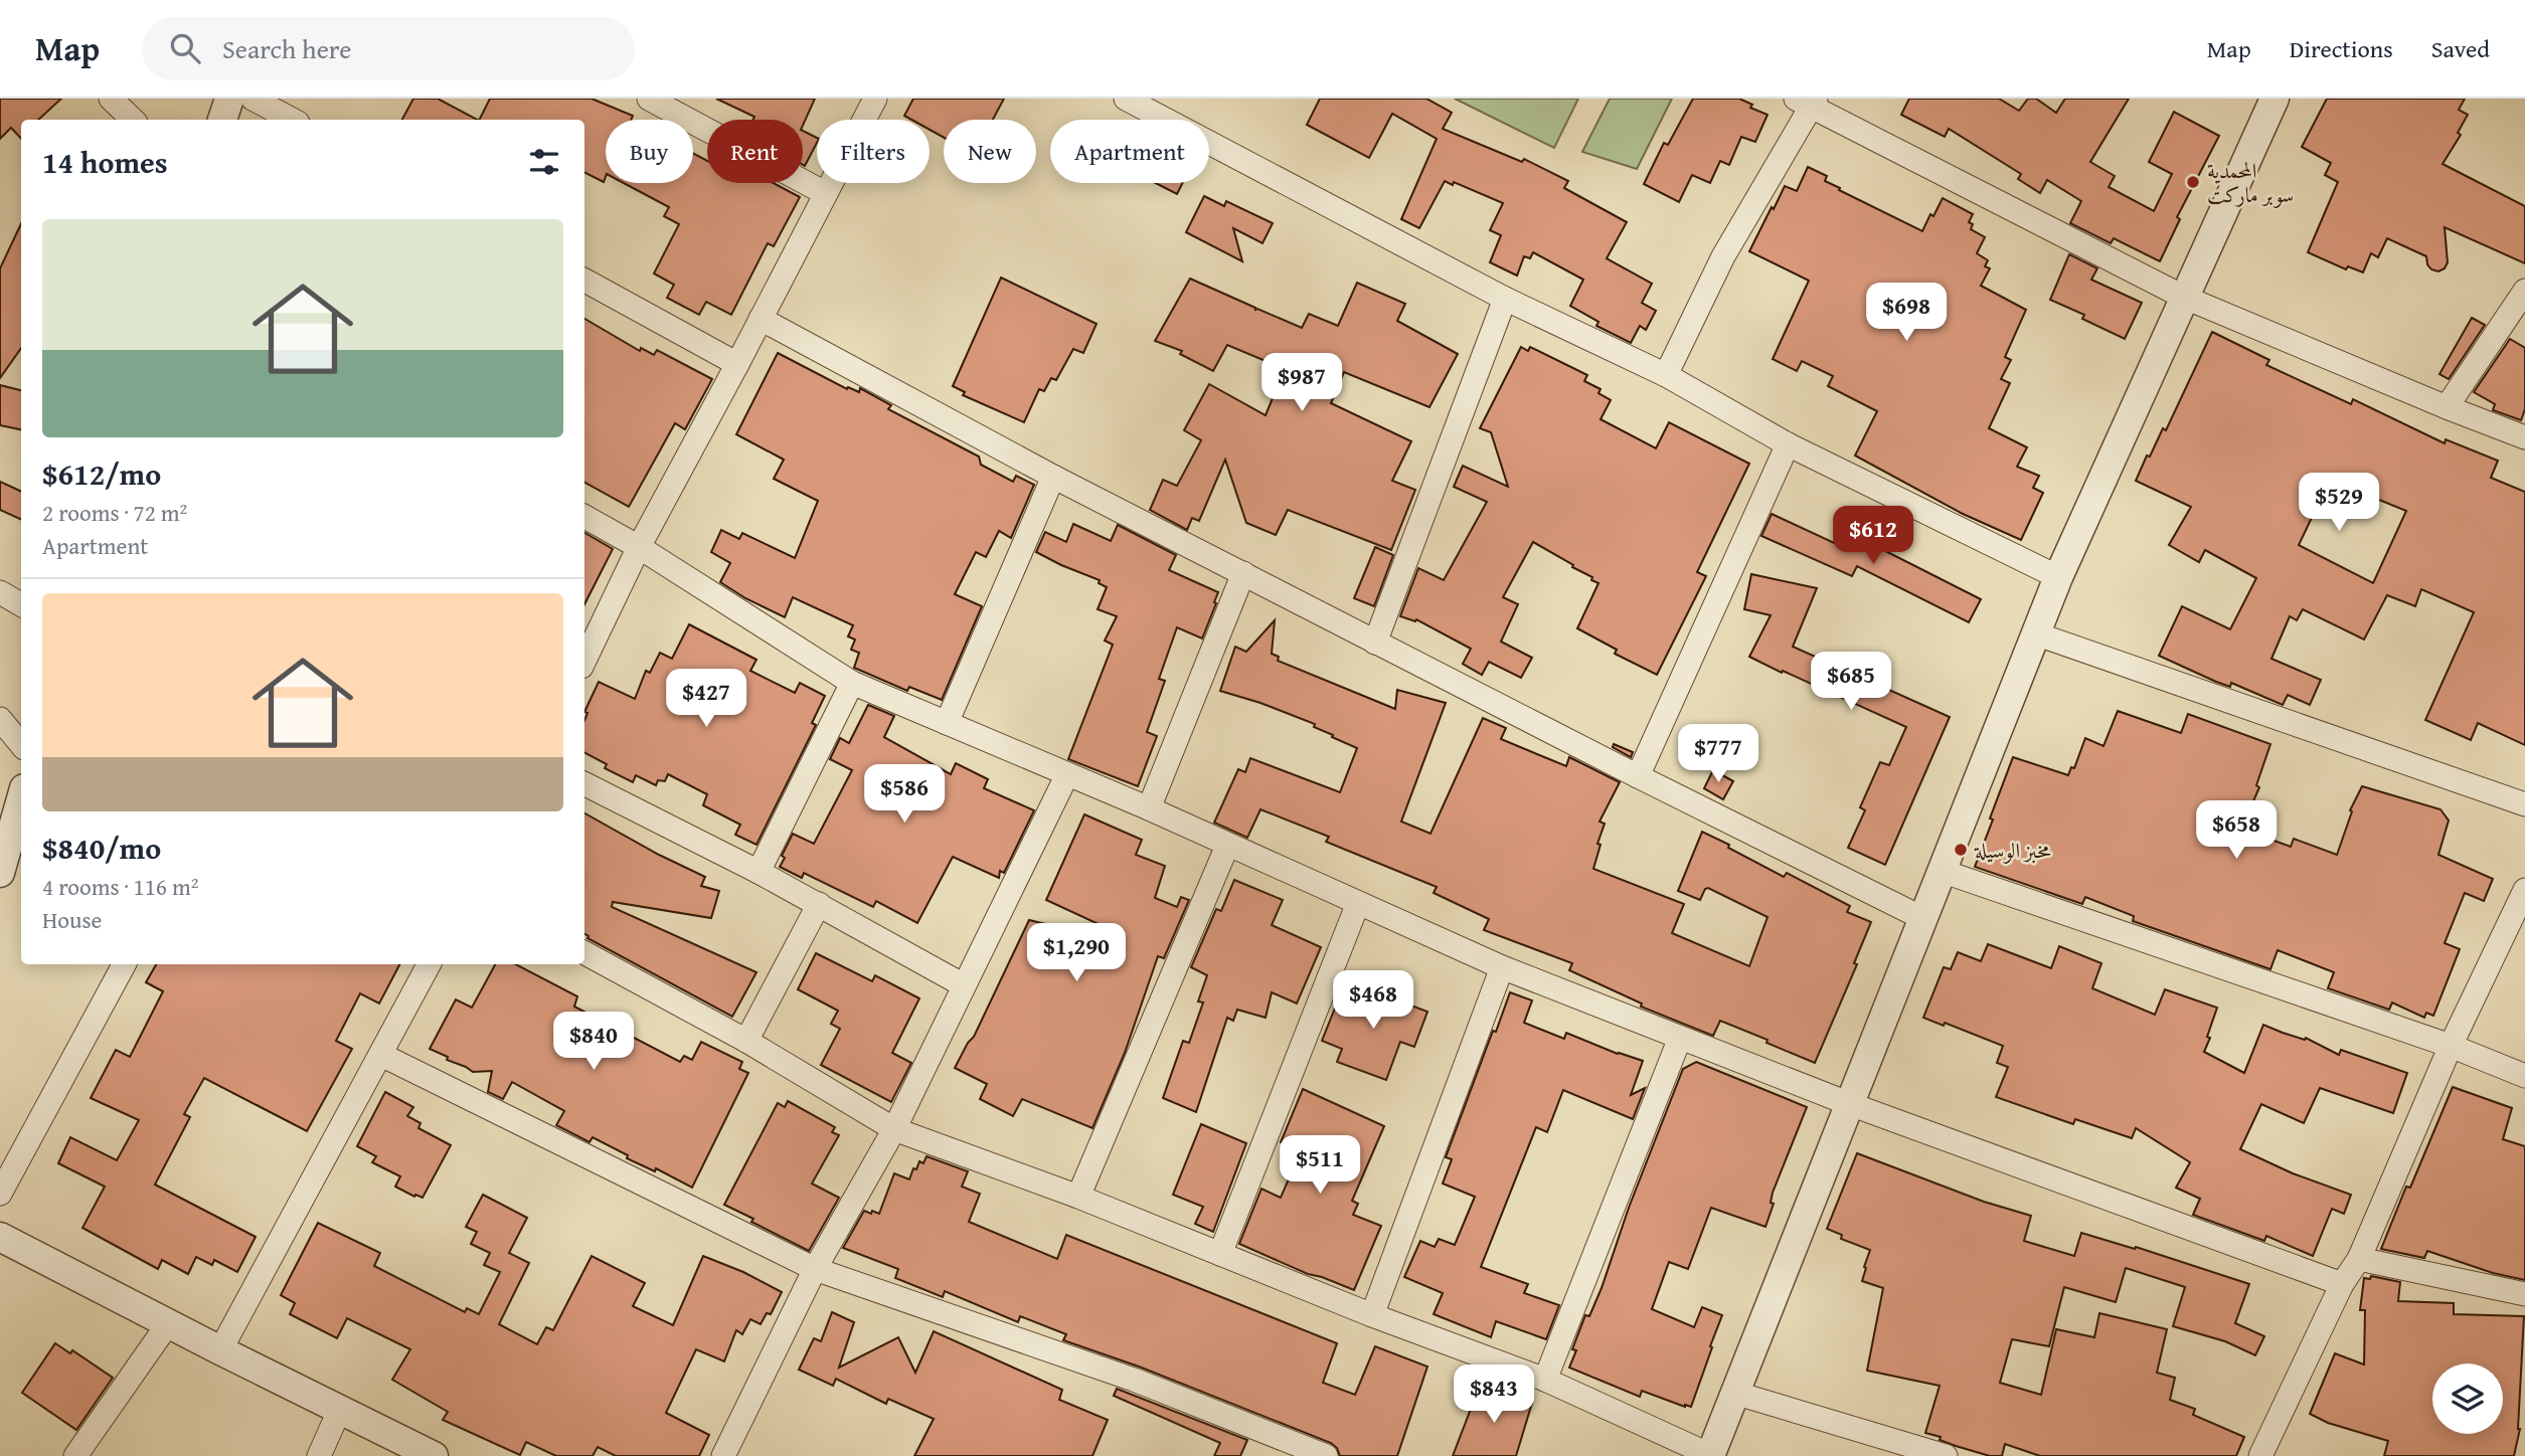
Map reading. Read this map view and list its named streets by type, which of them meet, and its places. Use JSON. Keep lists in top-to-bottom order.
{
  "places": ["المحمدية سوبر ماركت", "مخبز الوسيلة"],
  "page": {
    "header": "Map",
    "search": "Search here",
    "nav": ["Map", "Directions", "Saved"],
    "chip": [
      "Buy",
      "Rent",
      "Filters",
      "New",
      "Apartment"
    ],
    "heading": "14 homes",
    "list": [
      {
        "name": "$612/mo",
        "note": "2 rooms · 72 m² · Apartment"
      },
      {
        "name": "$840/mo",
        "note": "4 rooms · 116 m² · House"
      }
    ],
    "price": [
      "$698",
      "$987",
      "$529",
      "$612",
      "$685",
      "$427",
      "$777",
      "$586",
      "$658",
      "$1,290",
      "$468",
      "$840",
      "$511",
      "$843"
    ]
  }
}
